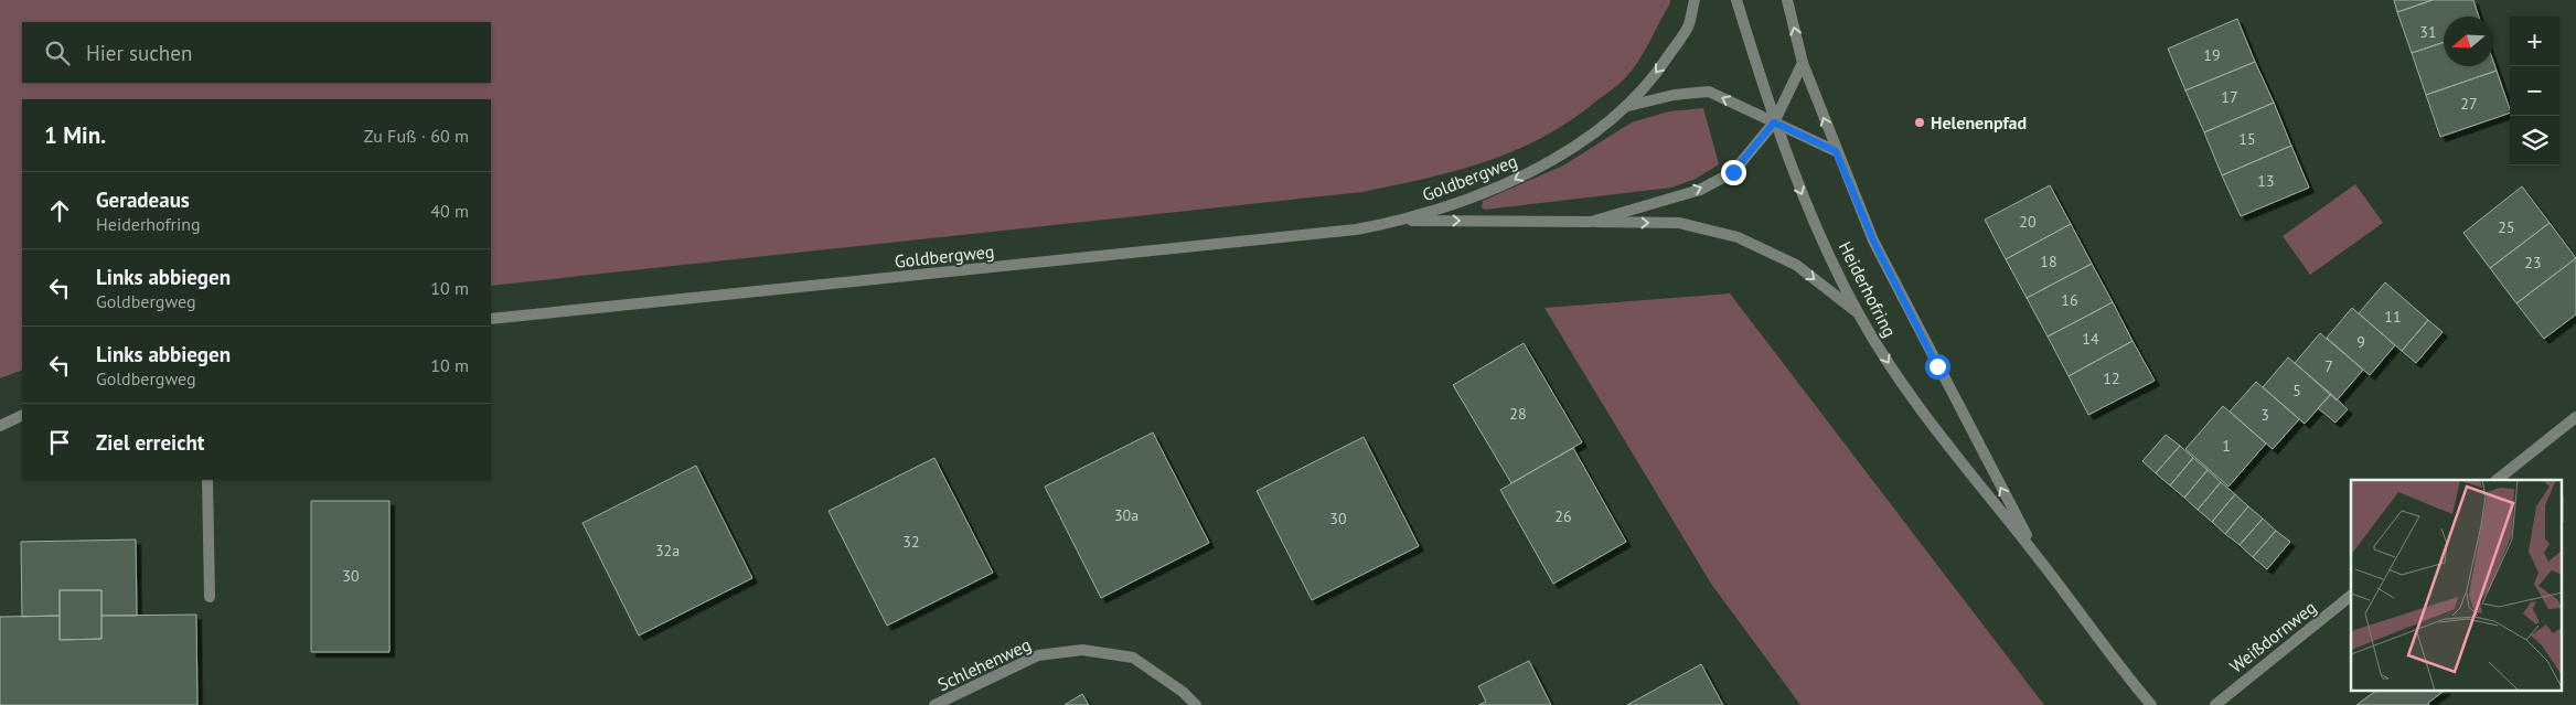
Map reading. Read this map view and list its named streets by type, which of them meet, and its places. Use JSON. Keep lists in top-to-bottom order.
{
  "streets": {
    "street": [
      "Goldbergweg",
      "Heiderhofring",
      "Weißdornweg",
      "Schlehenweg"
    ]
  },
  "crossings": [
    ["Goldbergweg", "Heiderhofring"]
  ],
  "places": ["Helenenpfad"],
  "house_numbers": [
    "31",
    "19",
    "17",
    "27",
    "15",
    "13",
    "20",
    "25",
    "18",
    "23",
    "16",
    "11",
    "14",
    "9",
    "7",
    "12",
    "5",
    "28",
    "3",
    "1",
    "30a",
    "26",
    "30",
    "32",
    "32a",
    "30"
  ],
  "north": "left",
  "page": {
    "map_buttons": ["+", "−"],
    "search": "Hier suchen",
    "heading": ["1 Min.", "Zu Fuß · 60 m"],
    "list": [
      ["Geradeaus", "Heiderhofring", "40 m"],
      ["Links abbiegen", "Goldbergweg", "10 m"],
      ["Links abbiegen", "Goldbergweg", "10 m"],
      "Ziel erreicht"
    ]
  }
}
